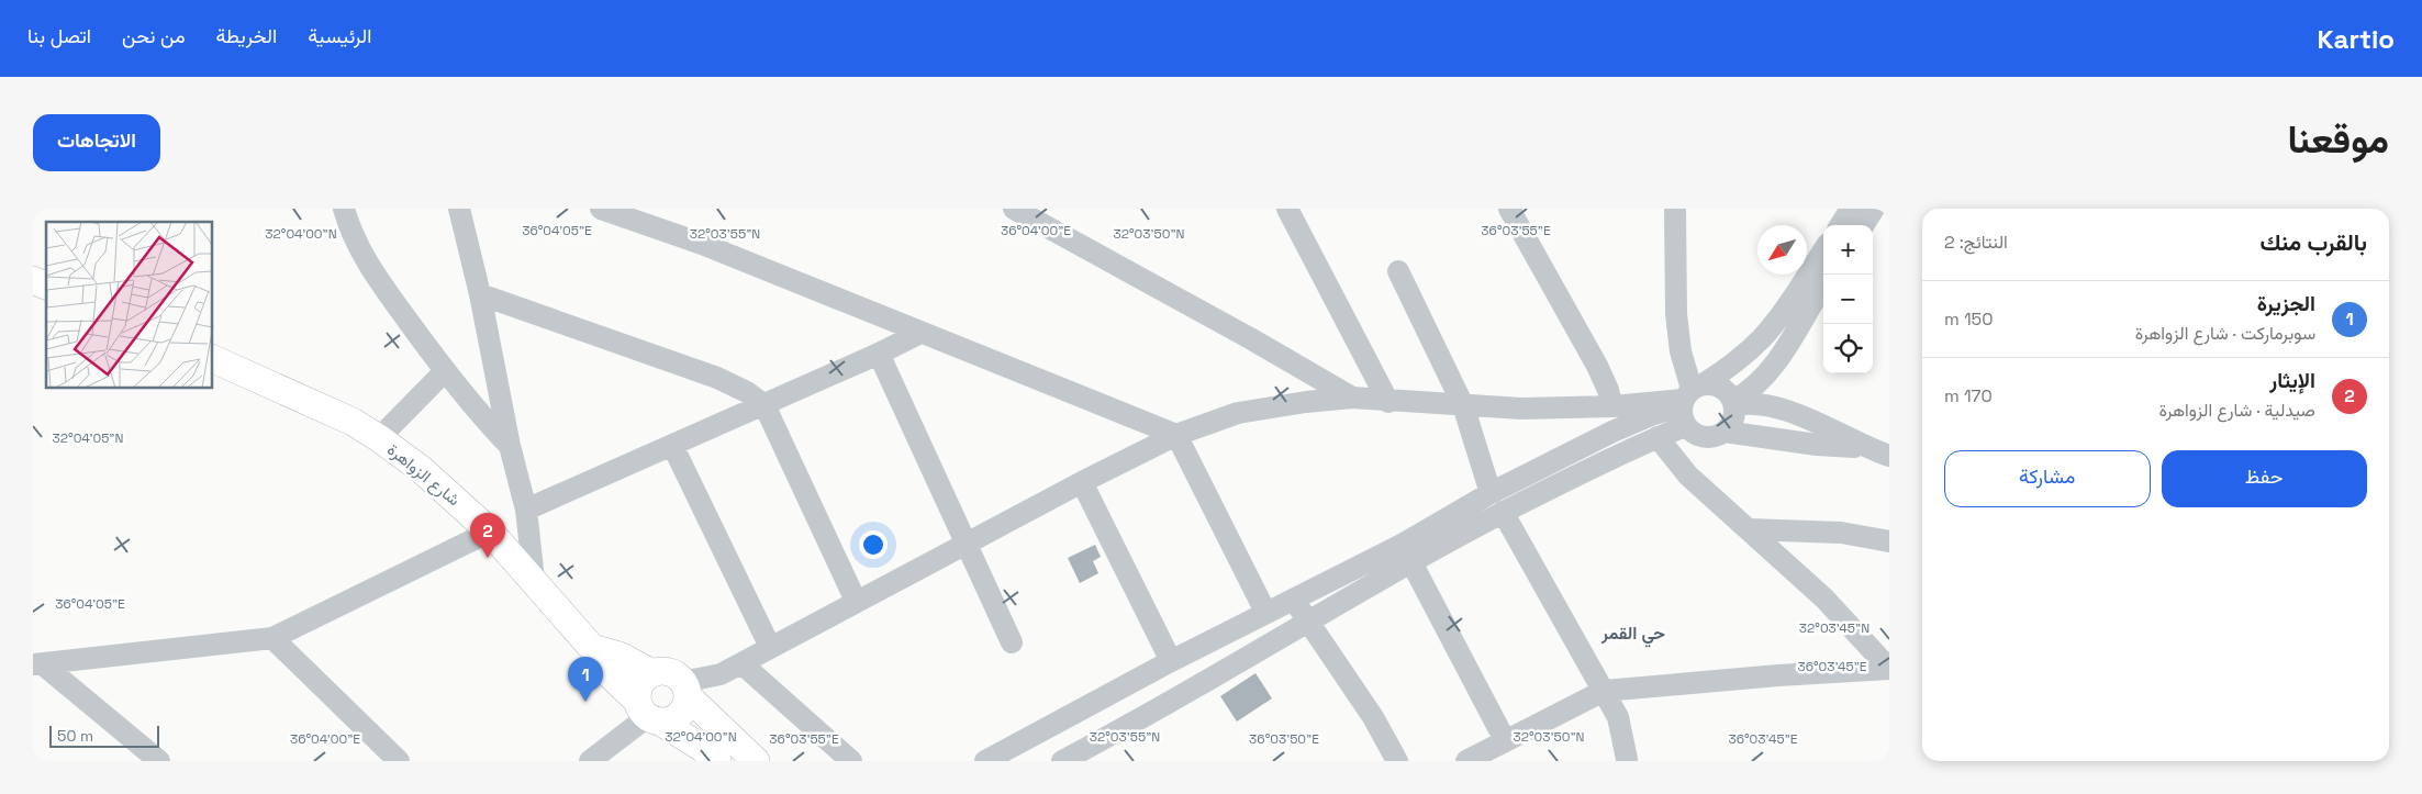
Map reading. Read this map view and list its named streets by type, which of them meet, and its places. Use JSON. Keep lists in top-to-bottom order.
{
  "streets": {
    "main road": ["شارع الزواهرة"]
  },
  "districts": ["حي القمر"],
  "scale_bar": "50 m",
  "north": "bottom left",
  "page": {
    "header": "Kartio",
    "nav": [
      "الرئيسية",
      "الخريطة",
      "من نحن",
      "اتصل بنا"
    ],
    "title": "موقعنا",
    "buttons": [
      "الاتجاهات",
      ["حفظ", "مشاركة"]
    ],
    "heading": ["بالقرب منك", "النتائج: 2"],
    "map_buttons": ["+", "−"],
    "list": [
      {
        "mark": "1",
        "name": "الجزيرة",
        "note": "سوبرماركت · شارع الزواهرة",
        "value": "150 m"
      },
      {
        "mark": "2",
        "name": "الإيثار",
        "note": "صيدلية · شارع الزواهرة",
        "value": "170 m"
      }
    ],
    "pins": ["2", "1"],
    "scale": "50 m"
  },
  "coordinates": [
    "36°04'05\"E",
    "36°04'00\"E",
    "36°03'55\"E",
    "32°04'00\"N",
    "32°03'55\"N",
    "32°03'50\"N",
    "32°04'05\"N",
    "32°03'45\"N",
    "36°03'45\"E",
    "36°03'50\"E"
  ]
}
